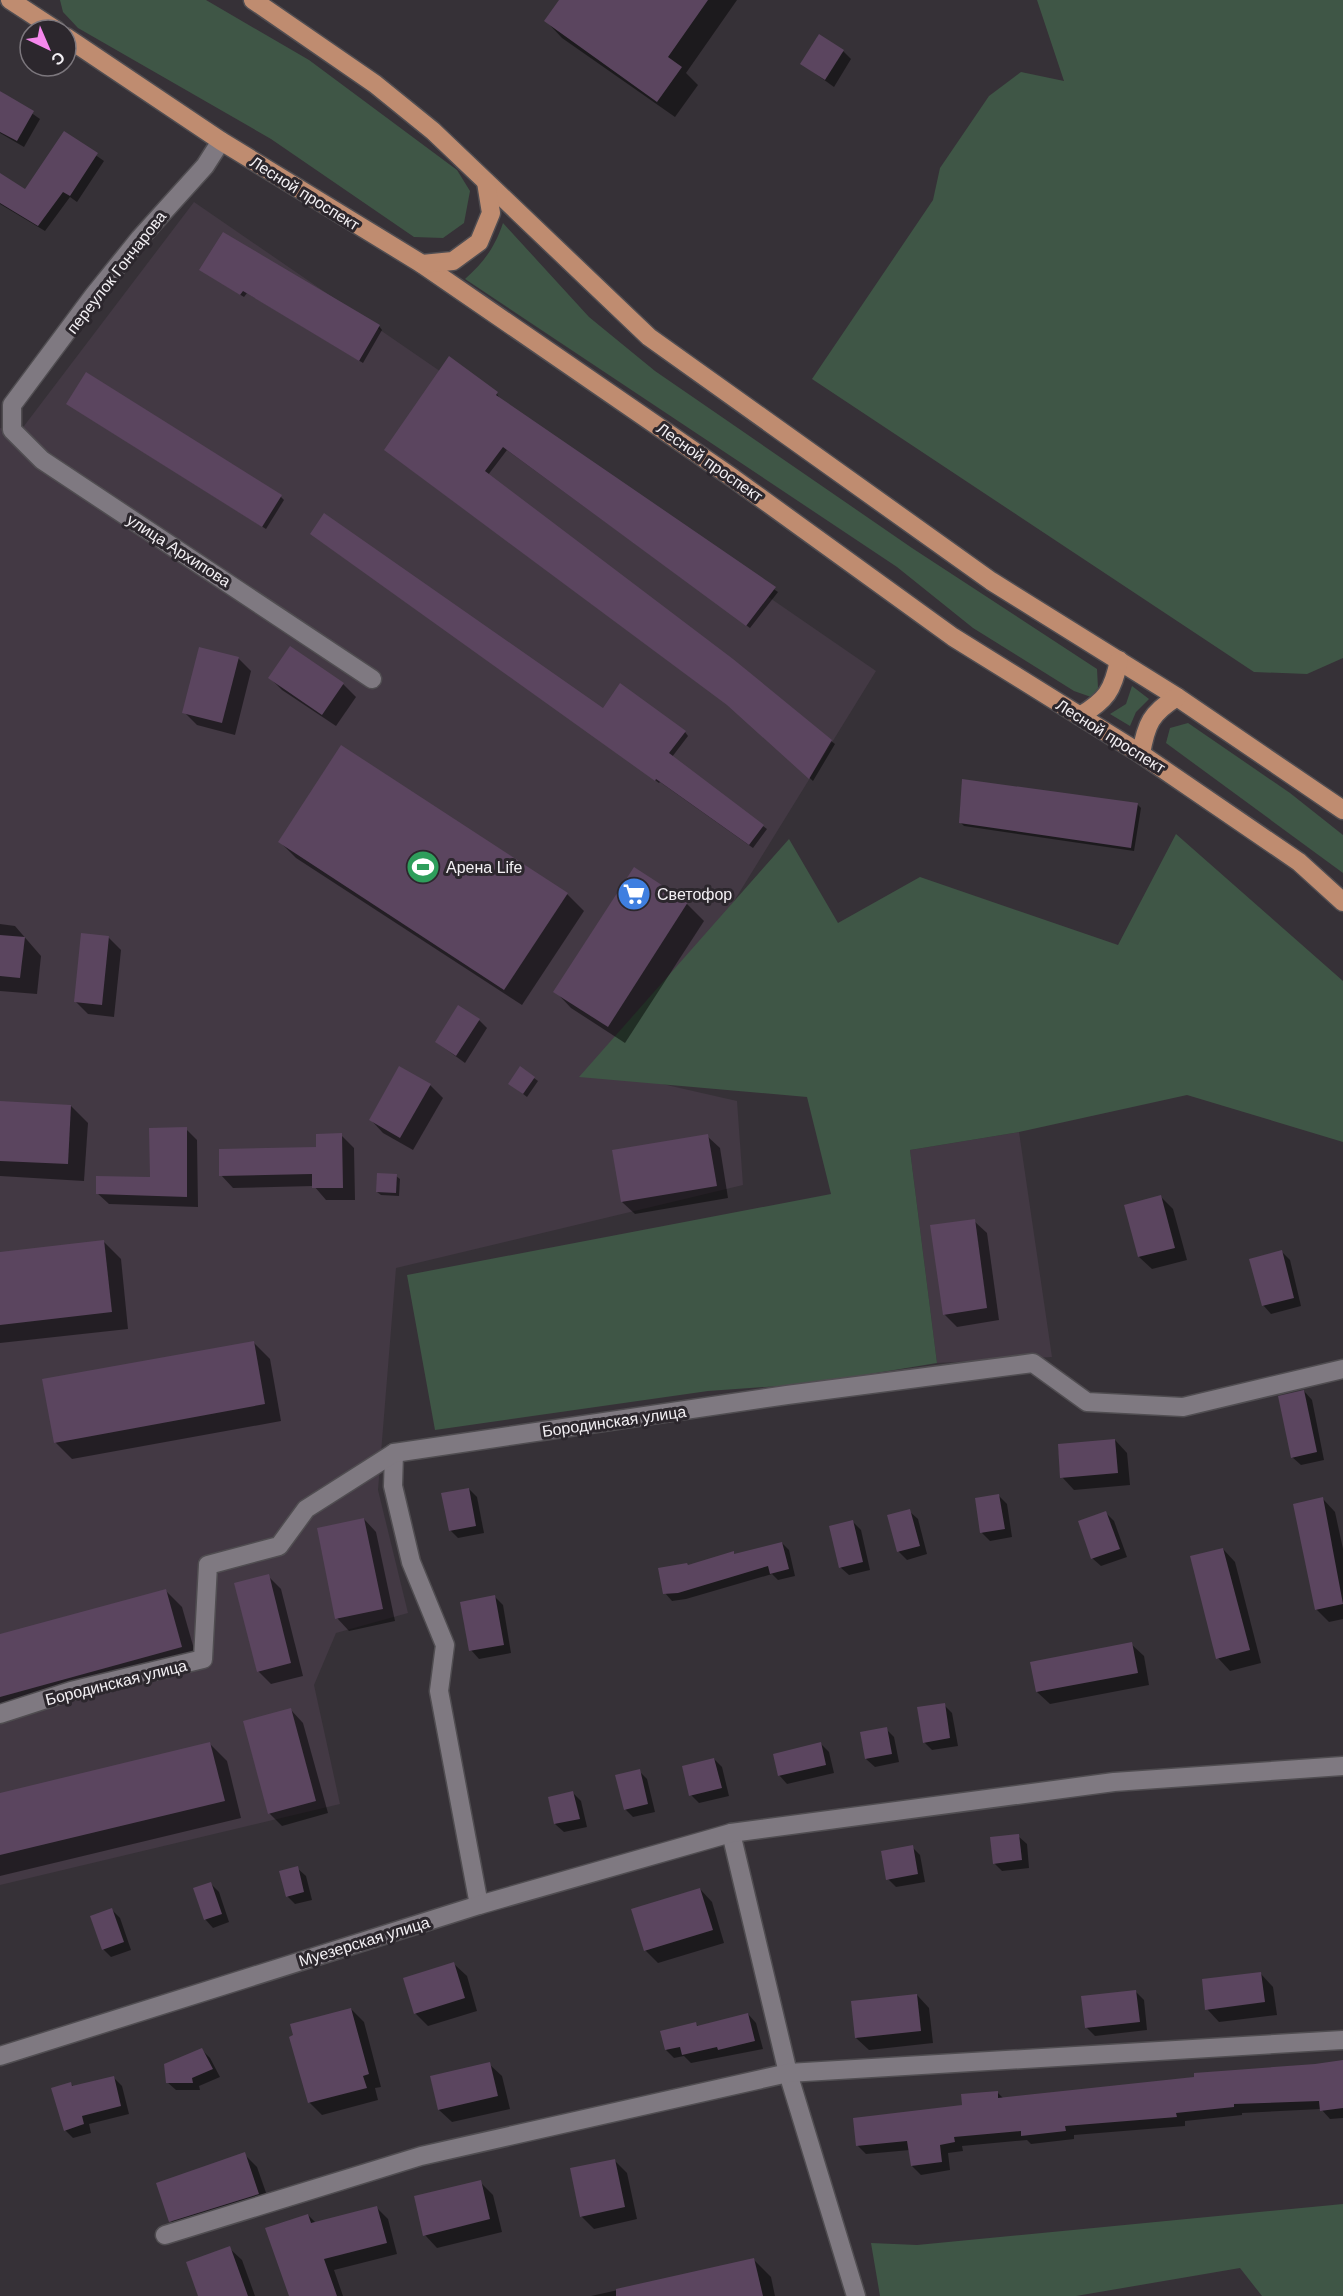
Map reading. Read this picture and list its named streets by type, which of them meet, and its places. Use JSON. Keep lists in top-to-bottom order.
{
  "streets": {
    "main road": ["Лесной проспект"],
    "street": [
      "переулок Гончарова",
      "улица Архипова",
      "Бородинская улица",
      "Муезерская улица"
    ]
  },
  "crossings": [
    ["Лесной проспект", "переулок Гончарова"],
    ["переулок Гончарова", "улица Архипова"]
  ],
  "places": {
    "sports": ["Арена Life"],
    "supermarket": ["Светофор"]
  },
  "north": "bottom right"
}
